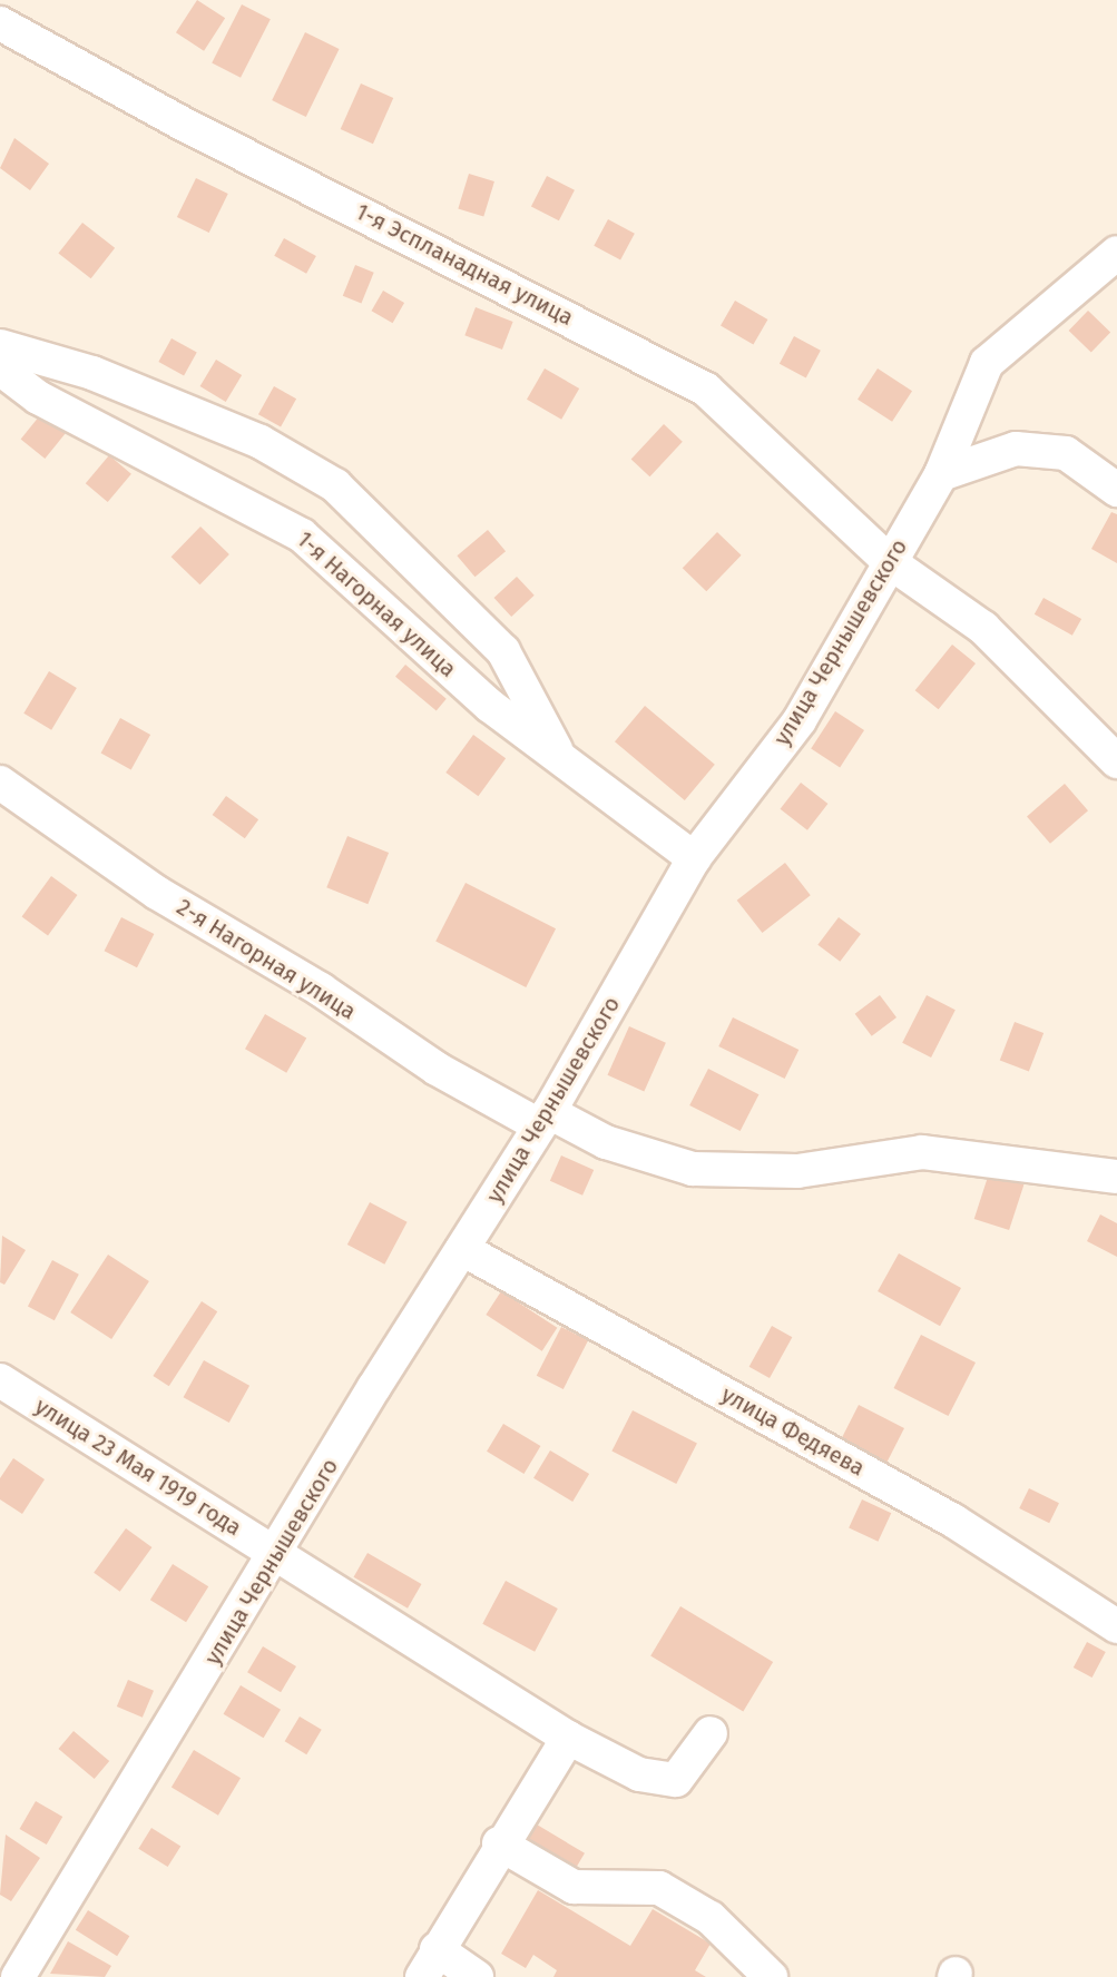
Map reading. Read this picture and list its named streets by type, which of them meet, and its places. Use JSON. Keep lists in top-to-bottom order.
{
  "streets": {
    "street": [
      "1-я Эспланадная улица",
      "1-я Нагорная улица",
      "улица Чернышевского",
      "2-я Нагорная улица",
      "улица Федяева",
      "улица 23 Мая 1919 года"
    ]
  },
  "crossings": [
    ["1-я Эспланадная улица", "улица Чернышевского"],
    ["1-я Нагорная улица", "улица Чернышевского"],
    ["улица Чернышевского", "2-я Нагорная улица"],
    ["улица Чернышевского", "улица Федяева"],
    ["улица Чернышевского", "улица 23 Мая 1919 года"]
  ]
}
